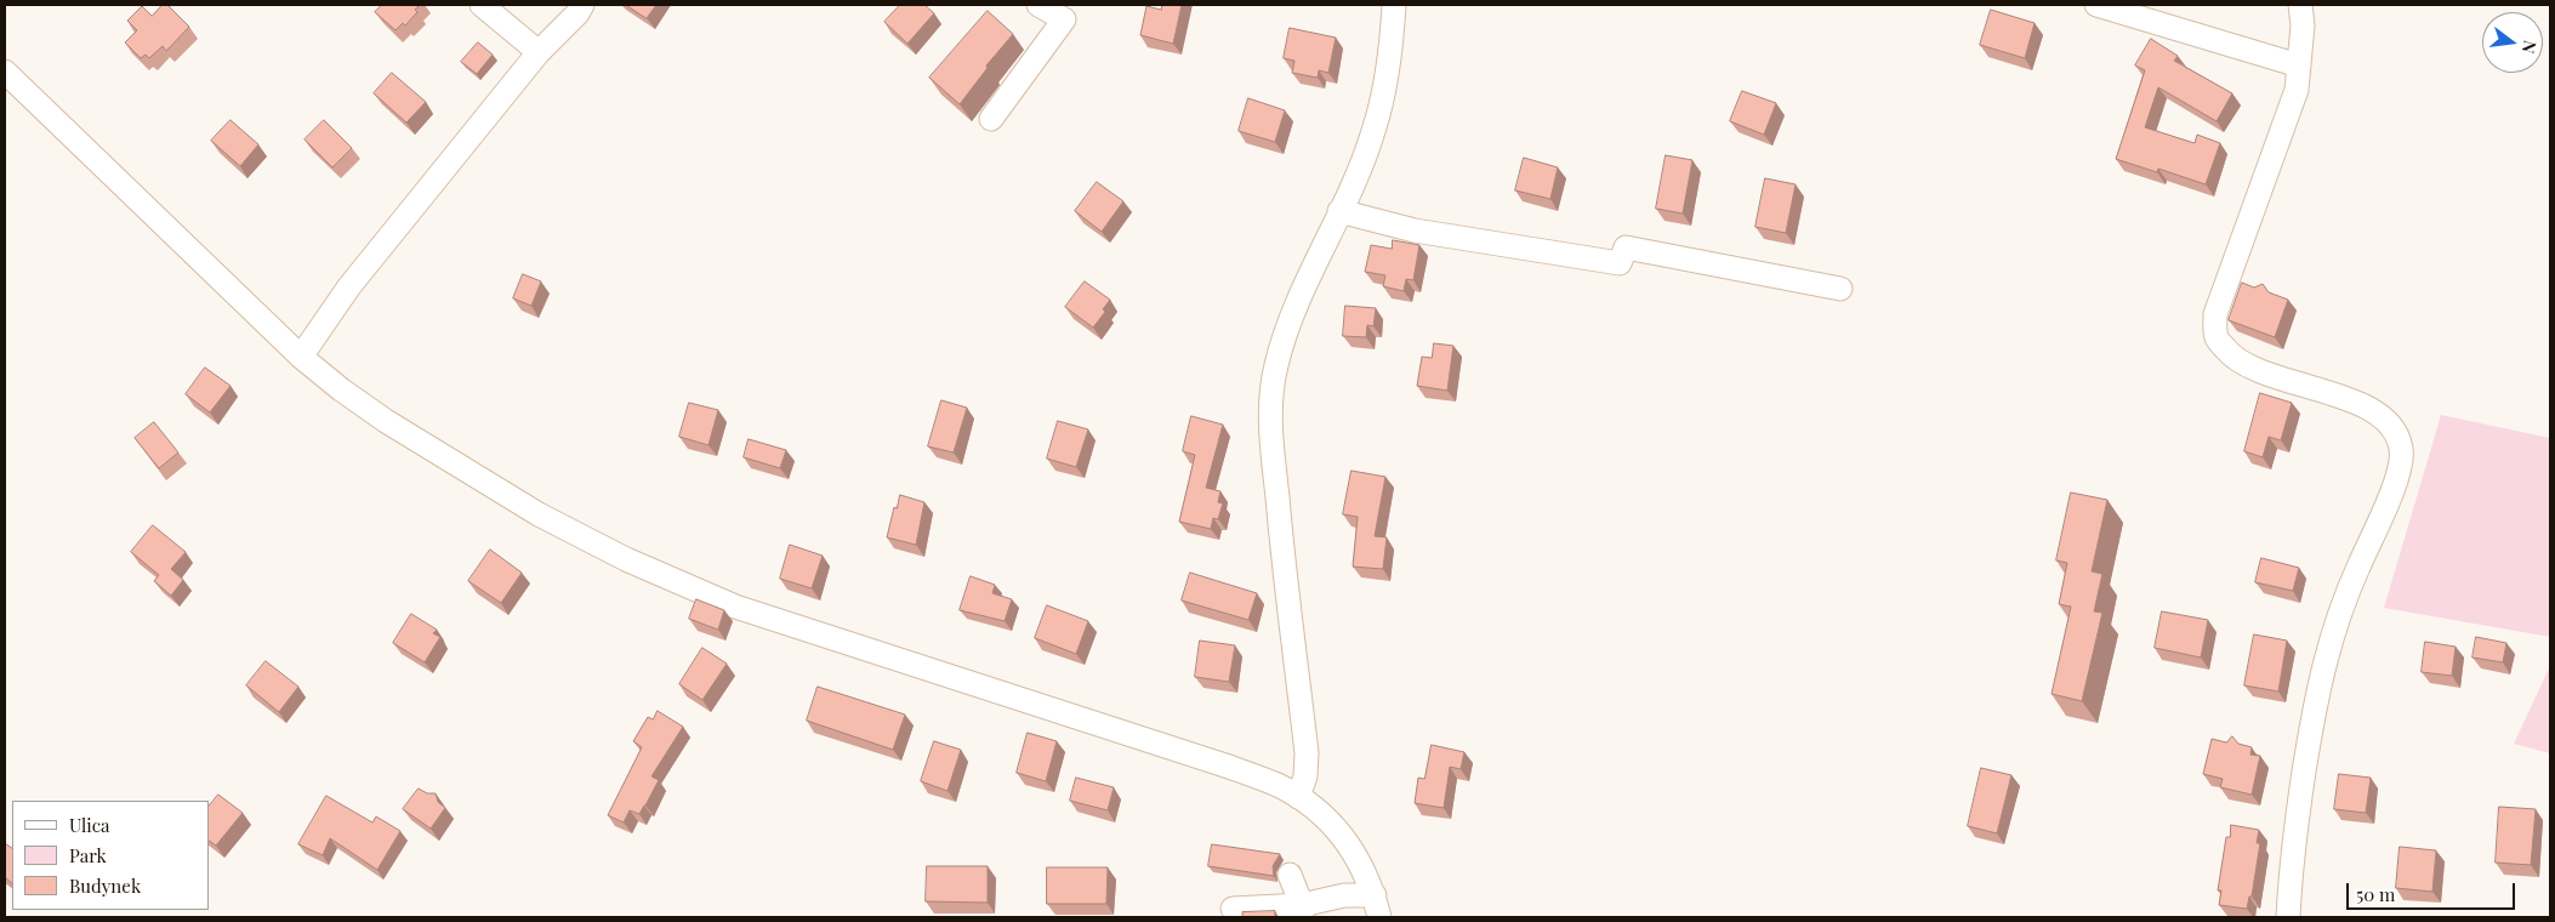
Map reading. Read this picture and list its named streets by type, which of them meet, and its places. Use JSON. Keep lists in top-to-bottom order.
{
  "legend": ["Ulica", "Park", "Budynek"],
  "scale_bar": "50 m",
  "north": "right"
}
